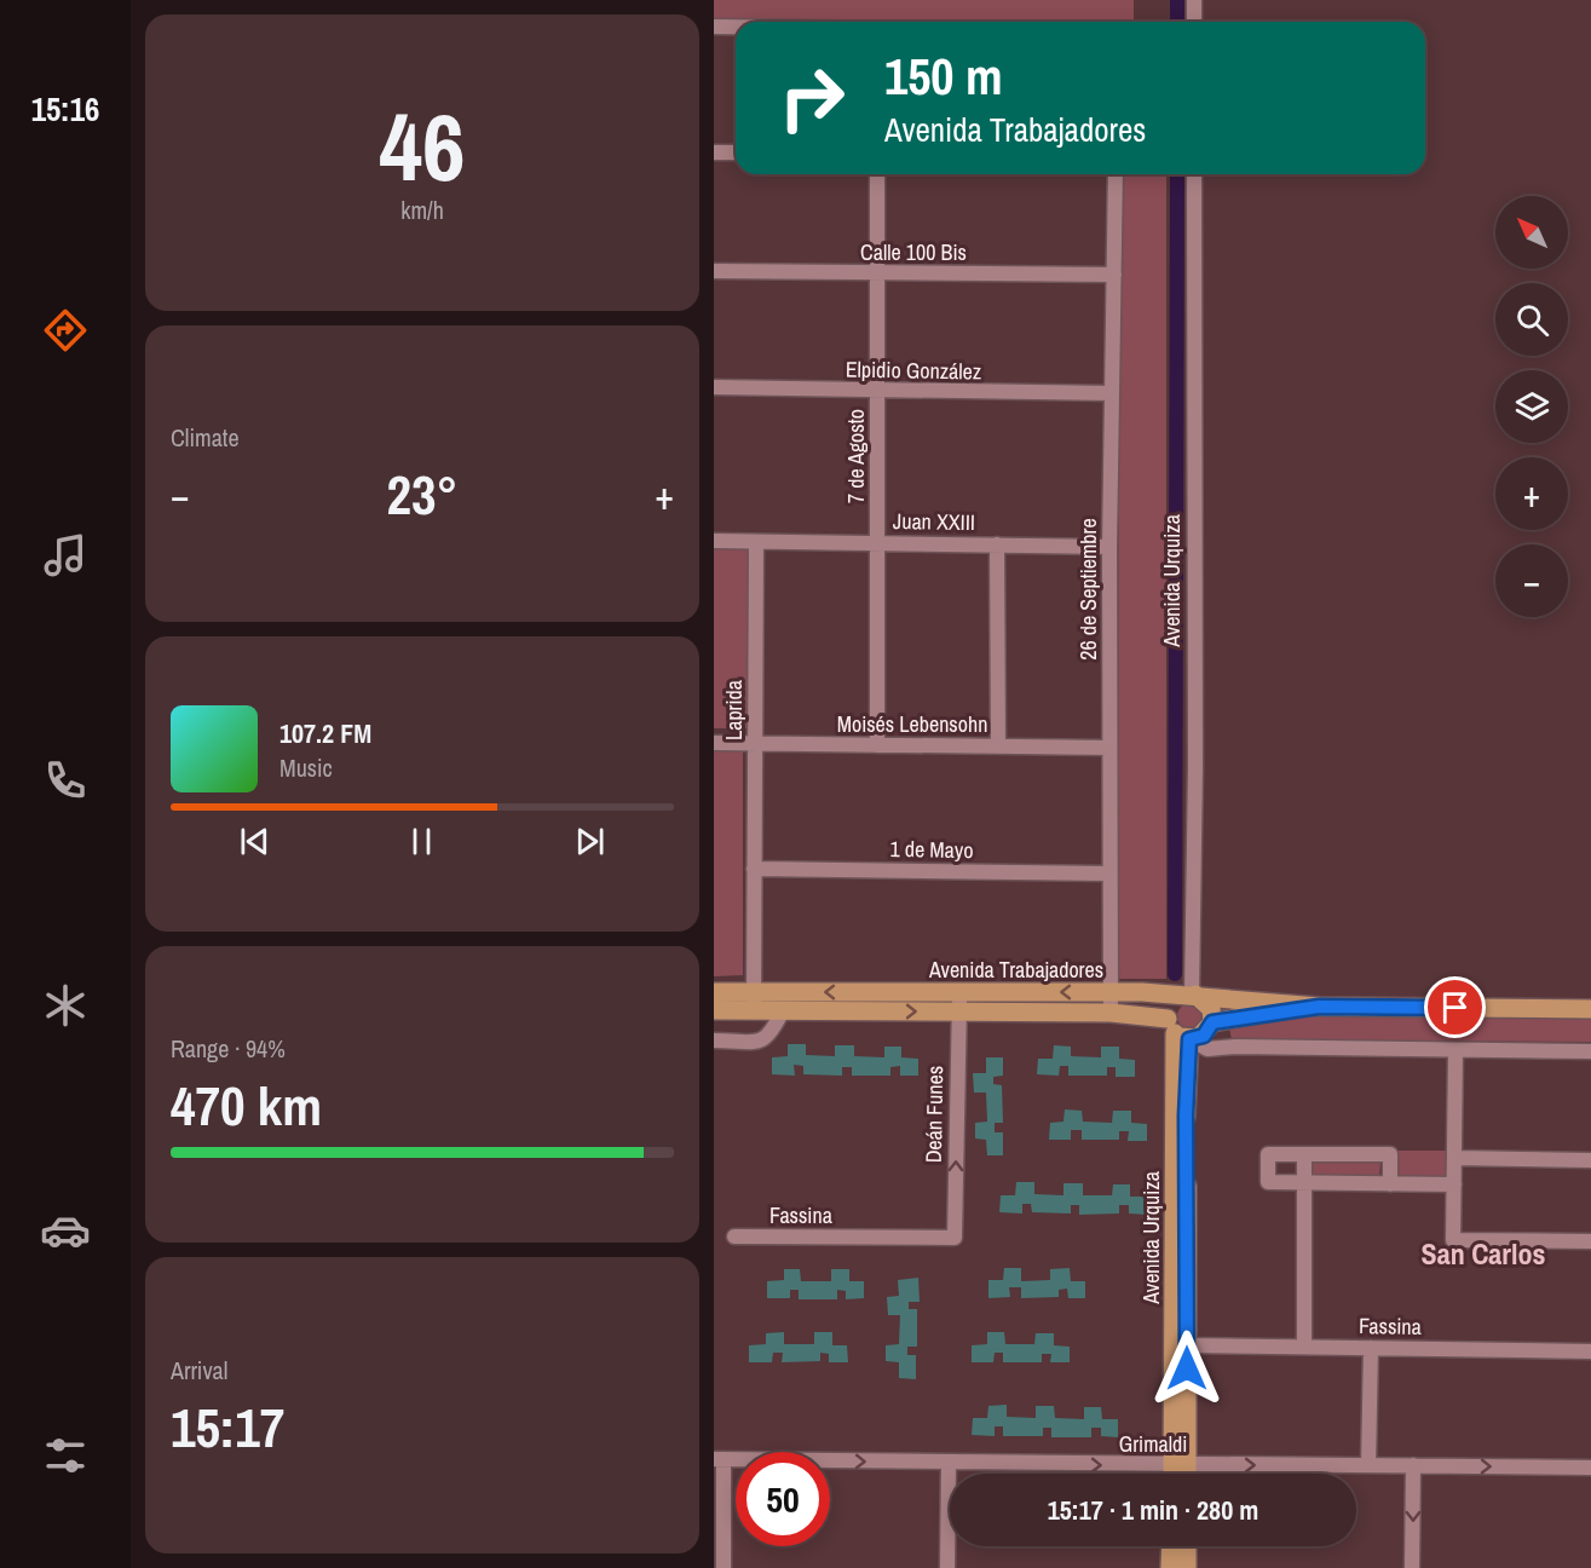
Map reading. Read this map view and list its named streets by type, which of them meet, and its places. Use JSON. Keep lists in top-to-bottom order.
{
  "streets": {
    "main road": ["Avenida Urquiza", "Avenida Trabajadores"],
    "street": [
      "Calle 100 Bis",
      "Elpidio González",
      "7 de Agosto",
      "Juan XXIII",
      "26 de Septiembre",
      "Laprida",
      "Moisés Lebensohn",
      "1 de Mayo",
      "Deán Funes",
      "Fassina",
      "Grimaldi"
    ]
  },
  "crossings": [
    ["Calle 100 Bis", "7 de Agosto"],
    ["Calle 100 Bis", "26 de Septiembre"],
    ["Elpidio González", "7 de Agosto"],
    ["Elpidio González", "26 de Septiembre"],
    ["7 de Agosto", "Juan XXIII"],
    ["7 de Agosto", "Moisés Lebensohn"],
    ["Juan XXIII", "26 de Septiembre"],
    ["Juan XXIII", "Laprida"],
    ["Avenida Urquiza", "Avenida Trabajadores"],
    ["Avenida Urquiza", "Fassina"],
    ["Avenida Urquiza", "Grimaldi"],
    ["26 de Septiembre", "Moisés Lebensohn"],
    ["26 de Septiembre", "1 de Mayo"],
    ["26 de Septiembre", "Avenida Trabajadores"],
    ["Laprida", "Moisés Lebensohn"],
    ["Laprida", "1 de Mayo"],
    ["Laprida", "Avenida Trabajadores"],
    ["Avenida Trabajadores", "Deán Funes"],
    ["Deán Funes", "Fassina"]
  ],
  "one_way": ["Deán Funes", "Grimaldi"],
  "districts": ["San Carlos"],
  "north": "top left",
  "page": {
    "tabs": "15:16",
    "tile": [
      ["46", "km/h"],
      "Climate",
      ["Range · 94%", "470 km"],
      ["Arrival", "15:17"]
    ],
    "turn": ["150 m", "Avenida Trabajadores"],
    "map_buttons": ["+", "−"],
    "heat": ["−", "23°", "+"],
    "song": ["107.2 FM", "Music"],
    "limit": "50",
    "trip": "15:17 · 1 min · 280 m"
  }
}
